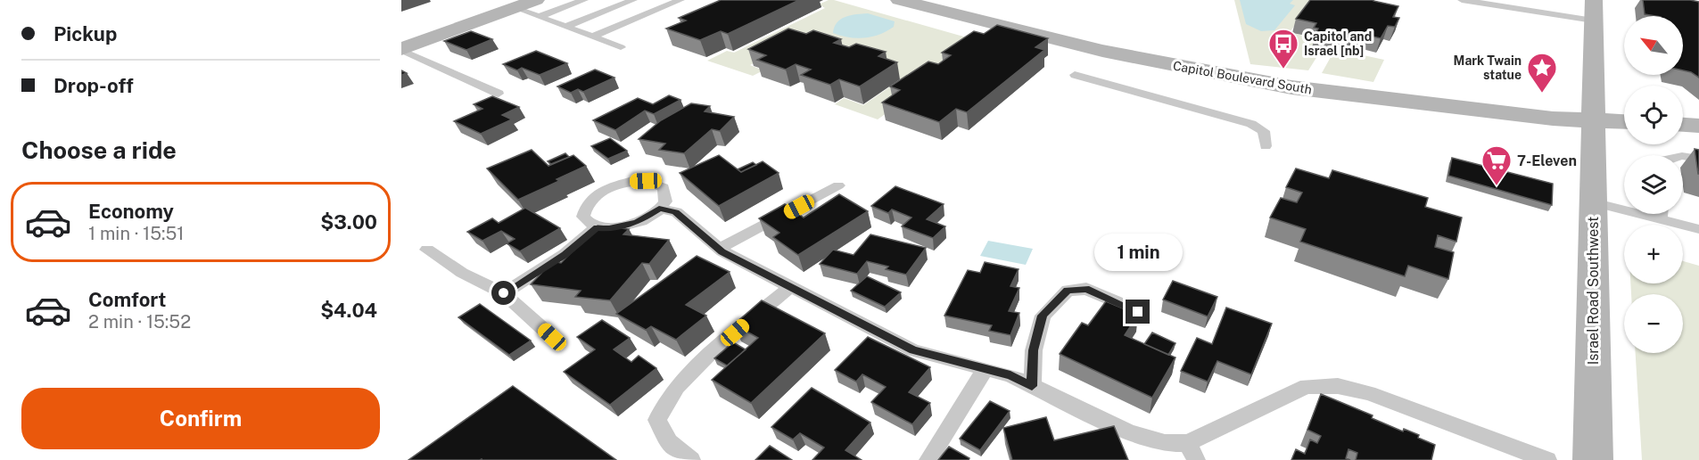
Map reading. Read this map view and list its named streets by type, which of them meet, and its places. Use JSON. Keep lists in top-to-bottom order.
{
  "streets": {
    "street": ["Capitol Boulevard South", "Israel Road Southwest"]
  },
  "crossings": [
    ["Capitol Boulevard South", "Israel Road Southwest"]
  ],
  "places": {
    "bus stop": ["Capitol and Israel [nb]"],
    "place": ["Mark Twain statue"],
    "supermarket": ["7-Eleven"]
  },
  "north": "top left",
  "page": {
    "banner": ["Pickup", "Drop-off"],
    "map_buttons": ["+", "−"],
    "heading": "Choose a ride",
    "list": [
      {
        "name": "Economy",
        "note": "1 min · 15:51",
        "value": "$3.00"
      },
      {
        "name": "Comfort",
        "note": "2 min · 15:52",
        "value": "$4.04"
      }
    ],
    "bubble": "1 min",
    "buttons": "Confirm"
  }
}
